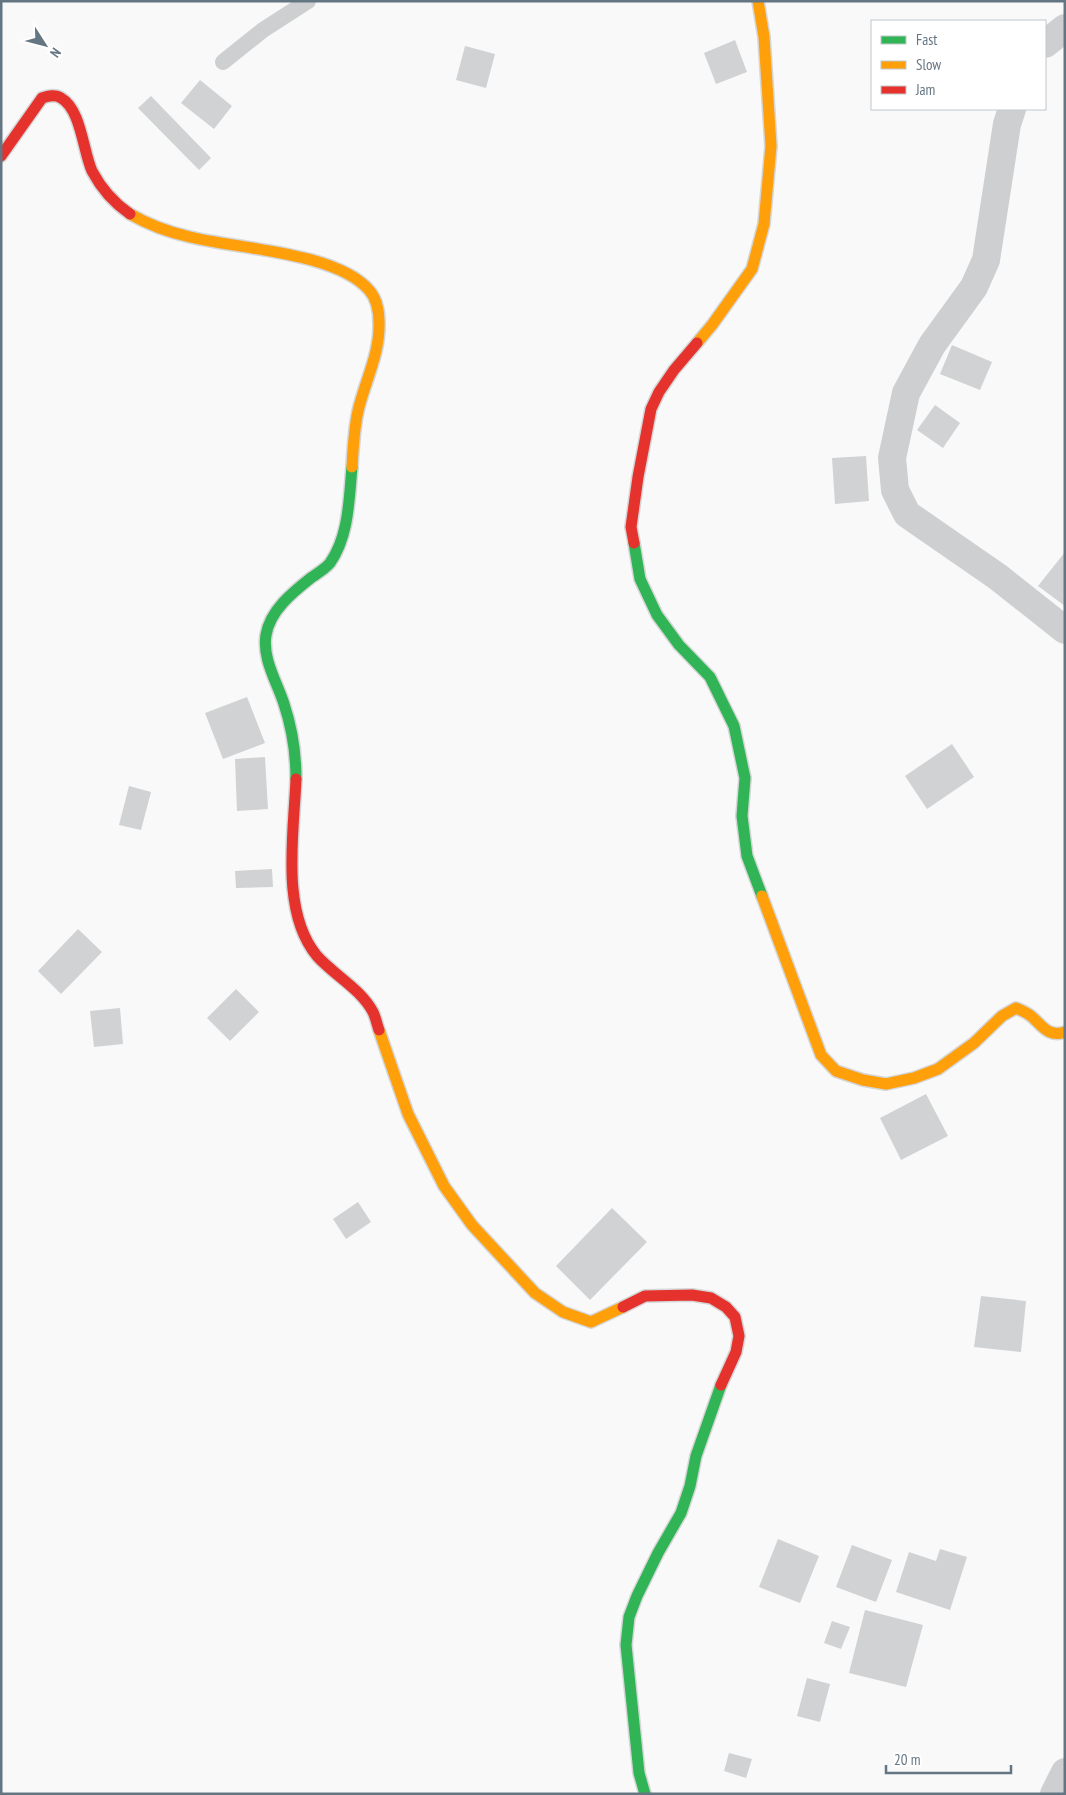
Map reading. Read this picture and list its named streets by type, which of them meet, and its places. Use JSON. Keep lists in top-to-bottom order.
{
  "legend": ["Fast", "Slow", "Jam"],
  "scale_bar": "20 m",
  "north": "bottom right"
}
